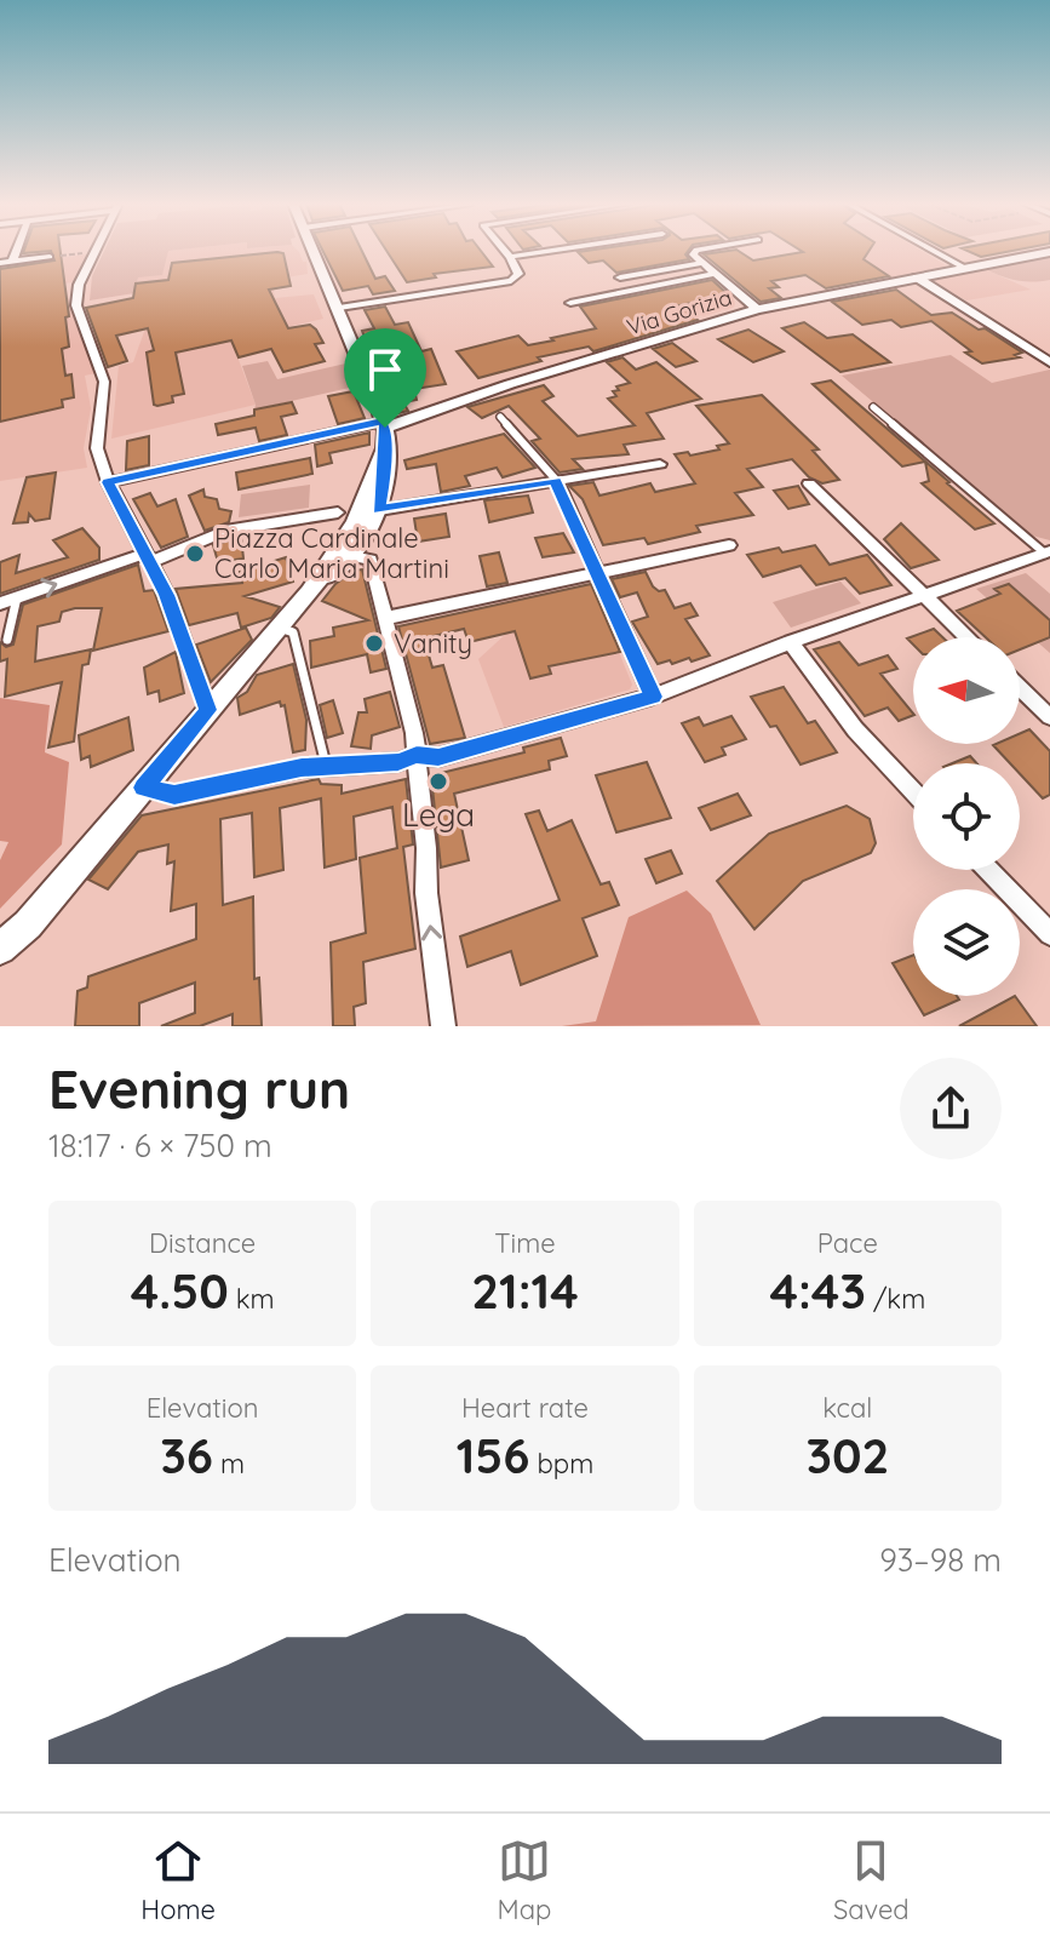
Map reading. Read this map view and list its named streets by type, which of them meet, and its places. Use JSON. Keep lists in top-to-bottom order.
{
  "streets": {
    "street": ["Via Gorizia"]
  },
  "places": ["Piazza Cardinale Carlo Maria Martini", "Vanity", "Lega"],
  "north": "left",
  "page": {
    "heading": ["Evening run", "18:17 · 6 × 750 m"],
    "stats": [
      ["Distance", "4.50 km"],
      ["Time", "21:14"],
      ["Pace", "4:43 /km"],
      ["Elevation", "36 m"],
      ["Heart rate", "156 bpm"],
      ["kcal", "302"]
    ],
    "chart": ["Elevation", "93–98 m"],
    "tabs": ["Home", "Map", "Saved"]
  }
}
